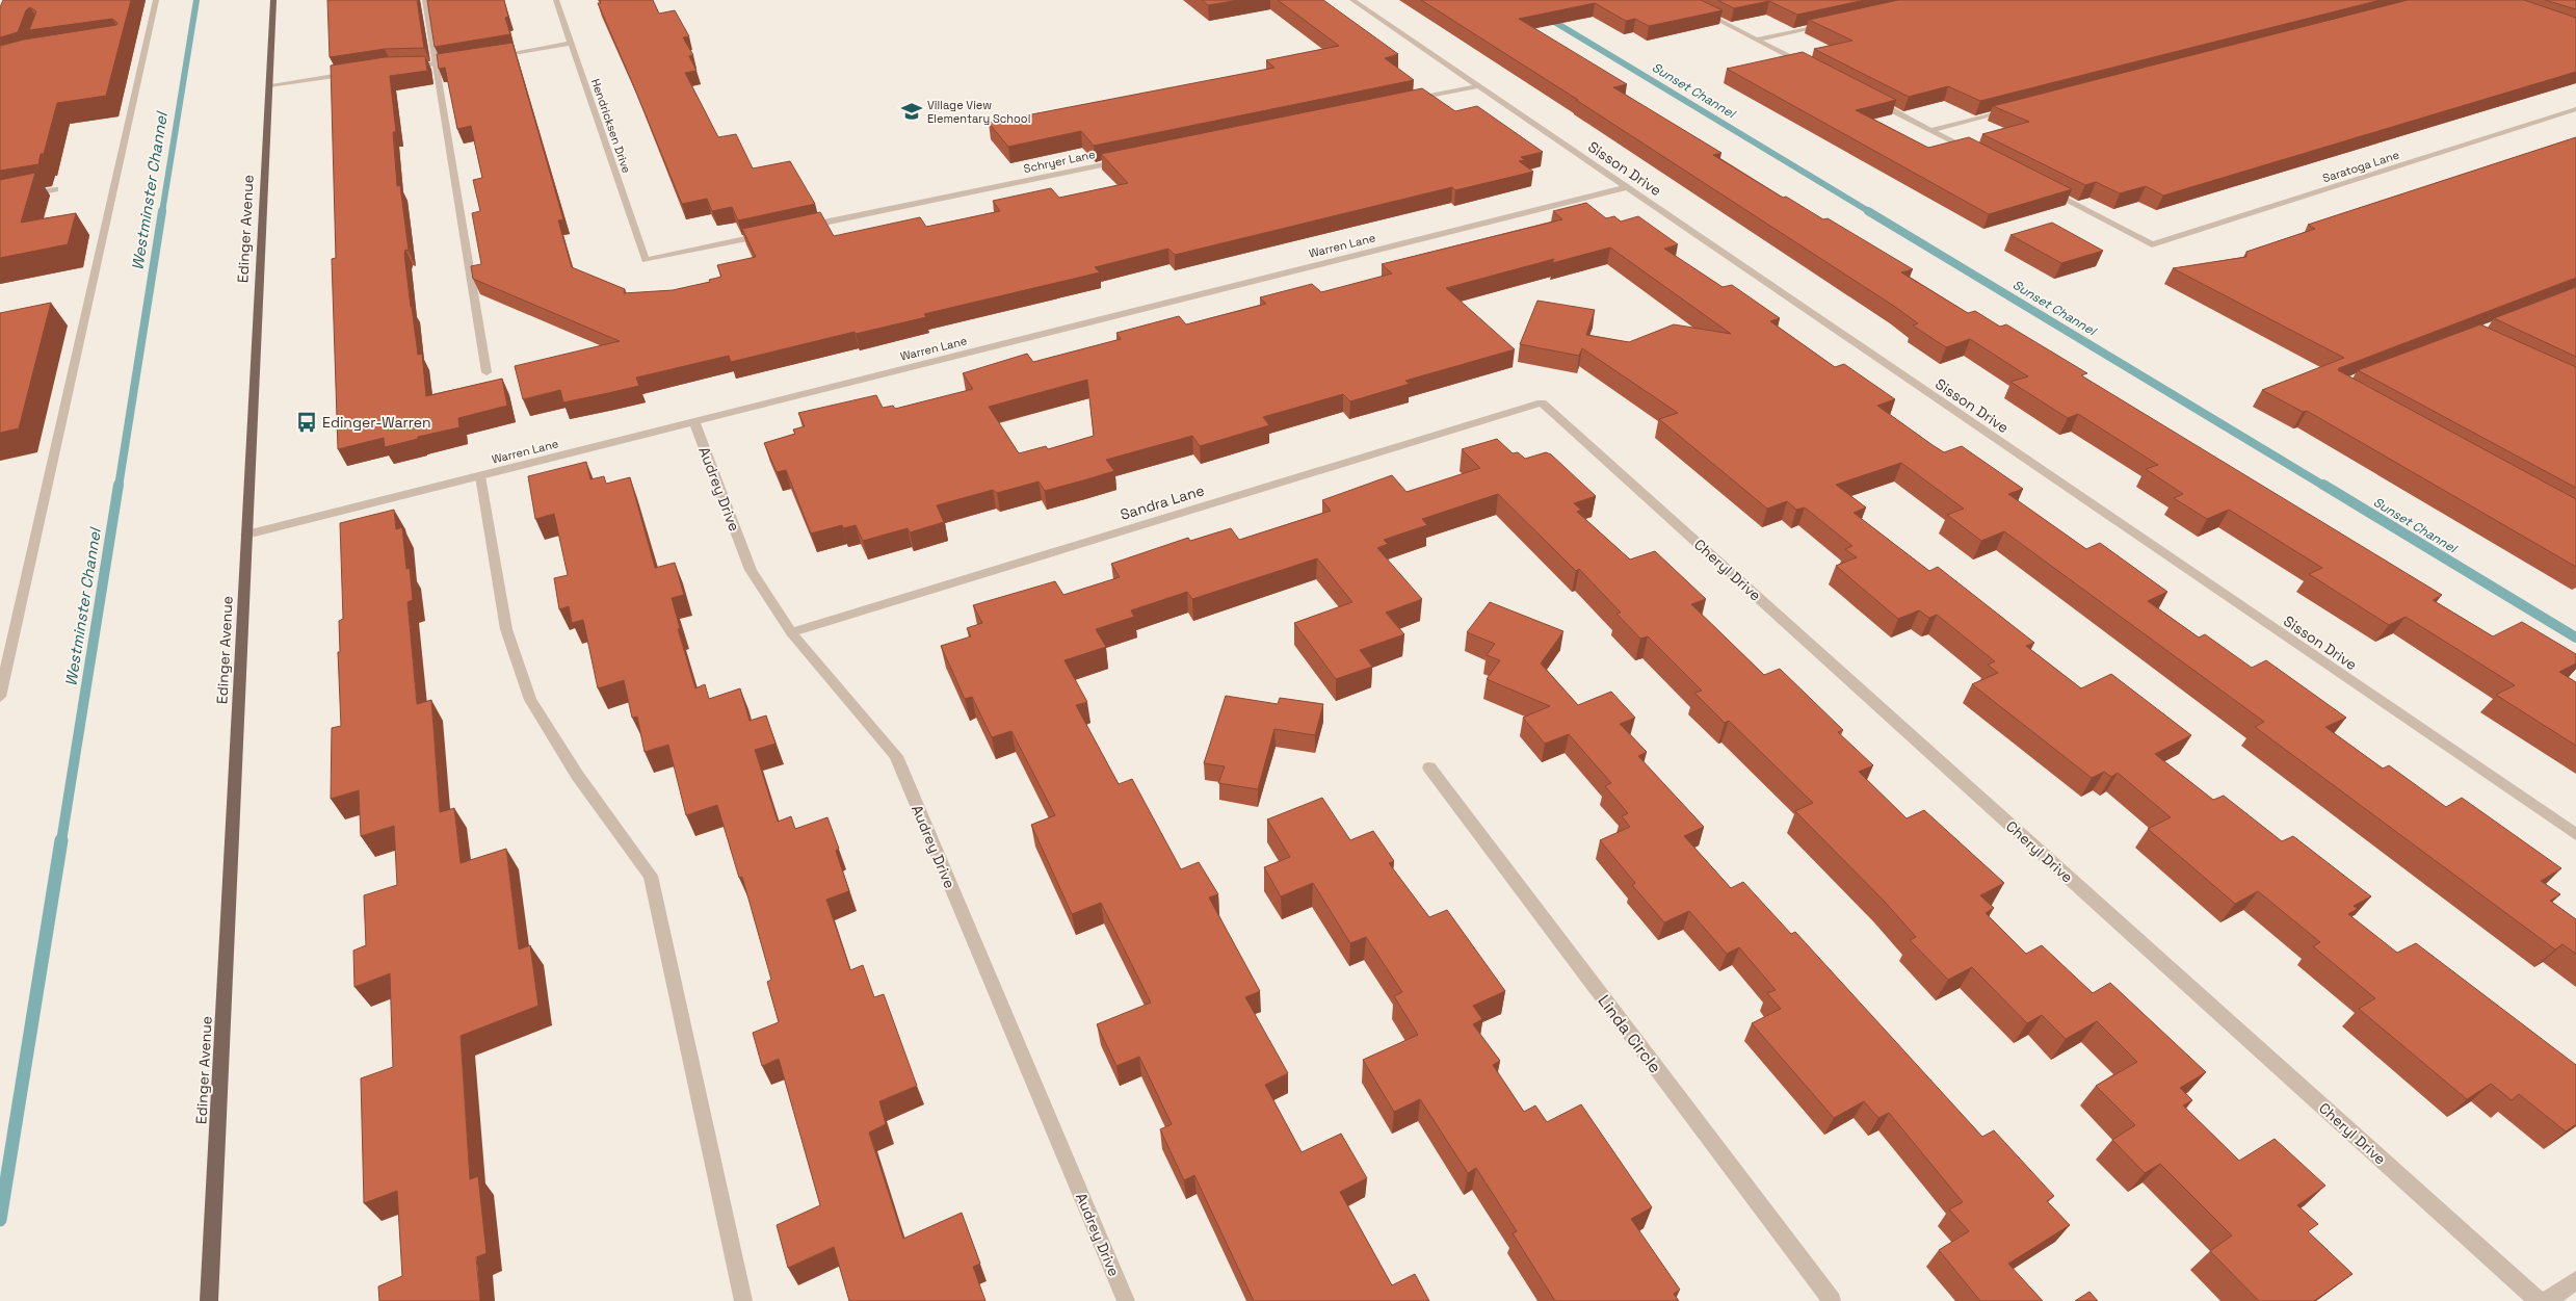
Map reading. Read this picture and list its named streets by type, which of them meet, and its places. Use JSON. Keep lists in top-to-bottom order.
{
  "streets": {
    "main road": ["Edinger Avenue"],
    "street": [
      "Hendricksen Drive",
      "Schryer Lane",
      "Saratoga Lane",
      "Sisson Drive",
      "Warren Lane",
      "Audrey Drive",
      "Sandra Lane",
      "Cheryl Drive",
      "Linda Circle"
    ]
  },
  "crossings": [
    ["Sisson Drive", "Warren Lane"],
    ["Edinger Avenue", "Warren Lane"],
    ["Warren Lane", "Audrey Drive"],
    ["Audrey Drive", "Sandra Lane"],
    ["Sandra Lane", "Cheryl Drive"]
  ],
  "water": ["Sunset Channel", "Westminster Channel"],
  "places": {
    "school or university": ["Village View Elementary School"],
    "bus stop": ["Edinger-Warren"]
  }
}
